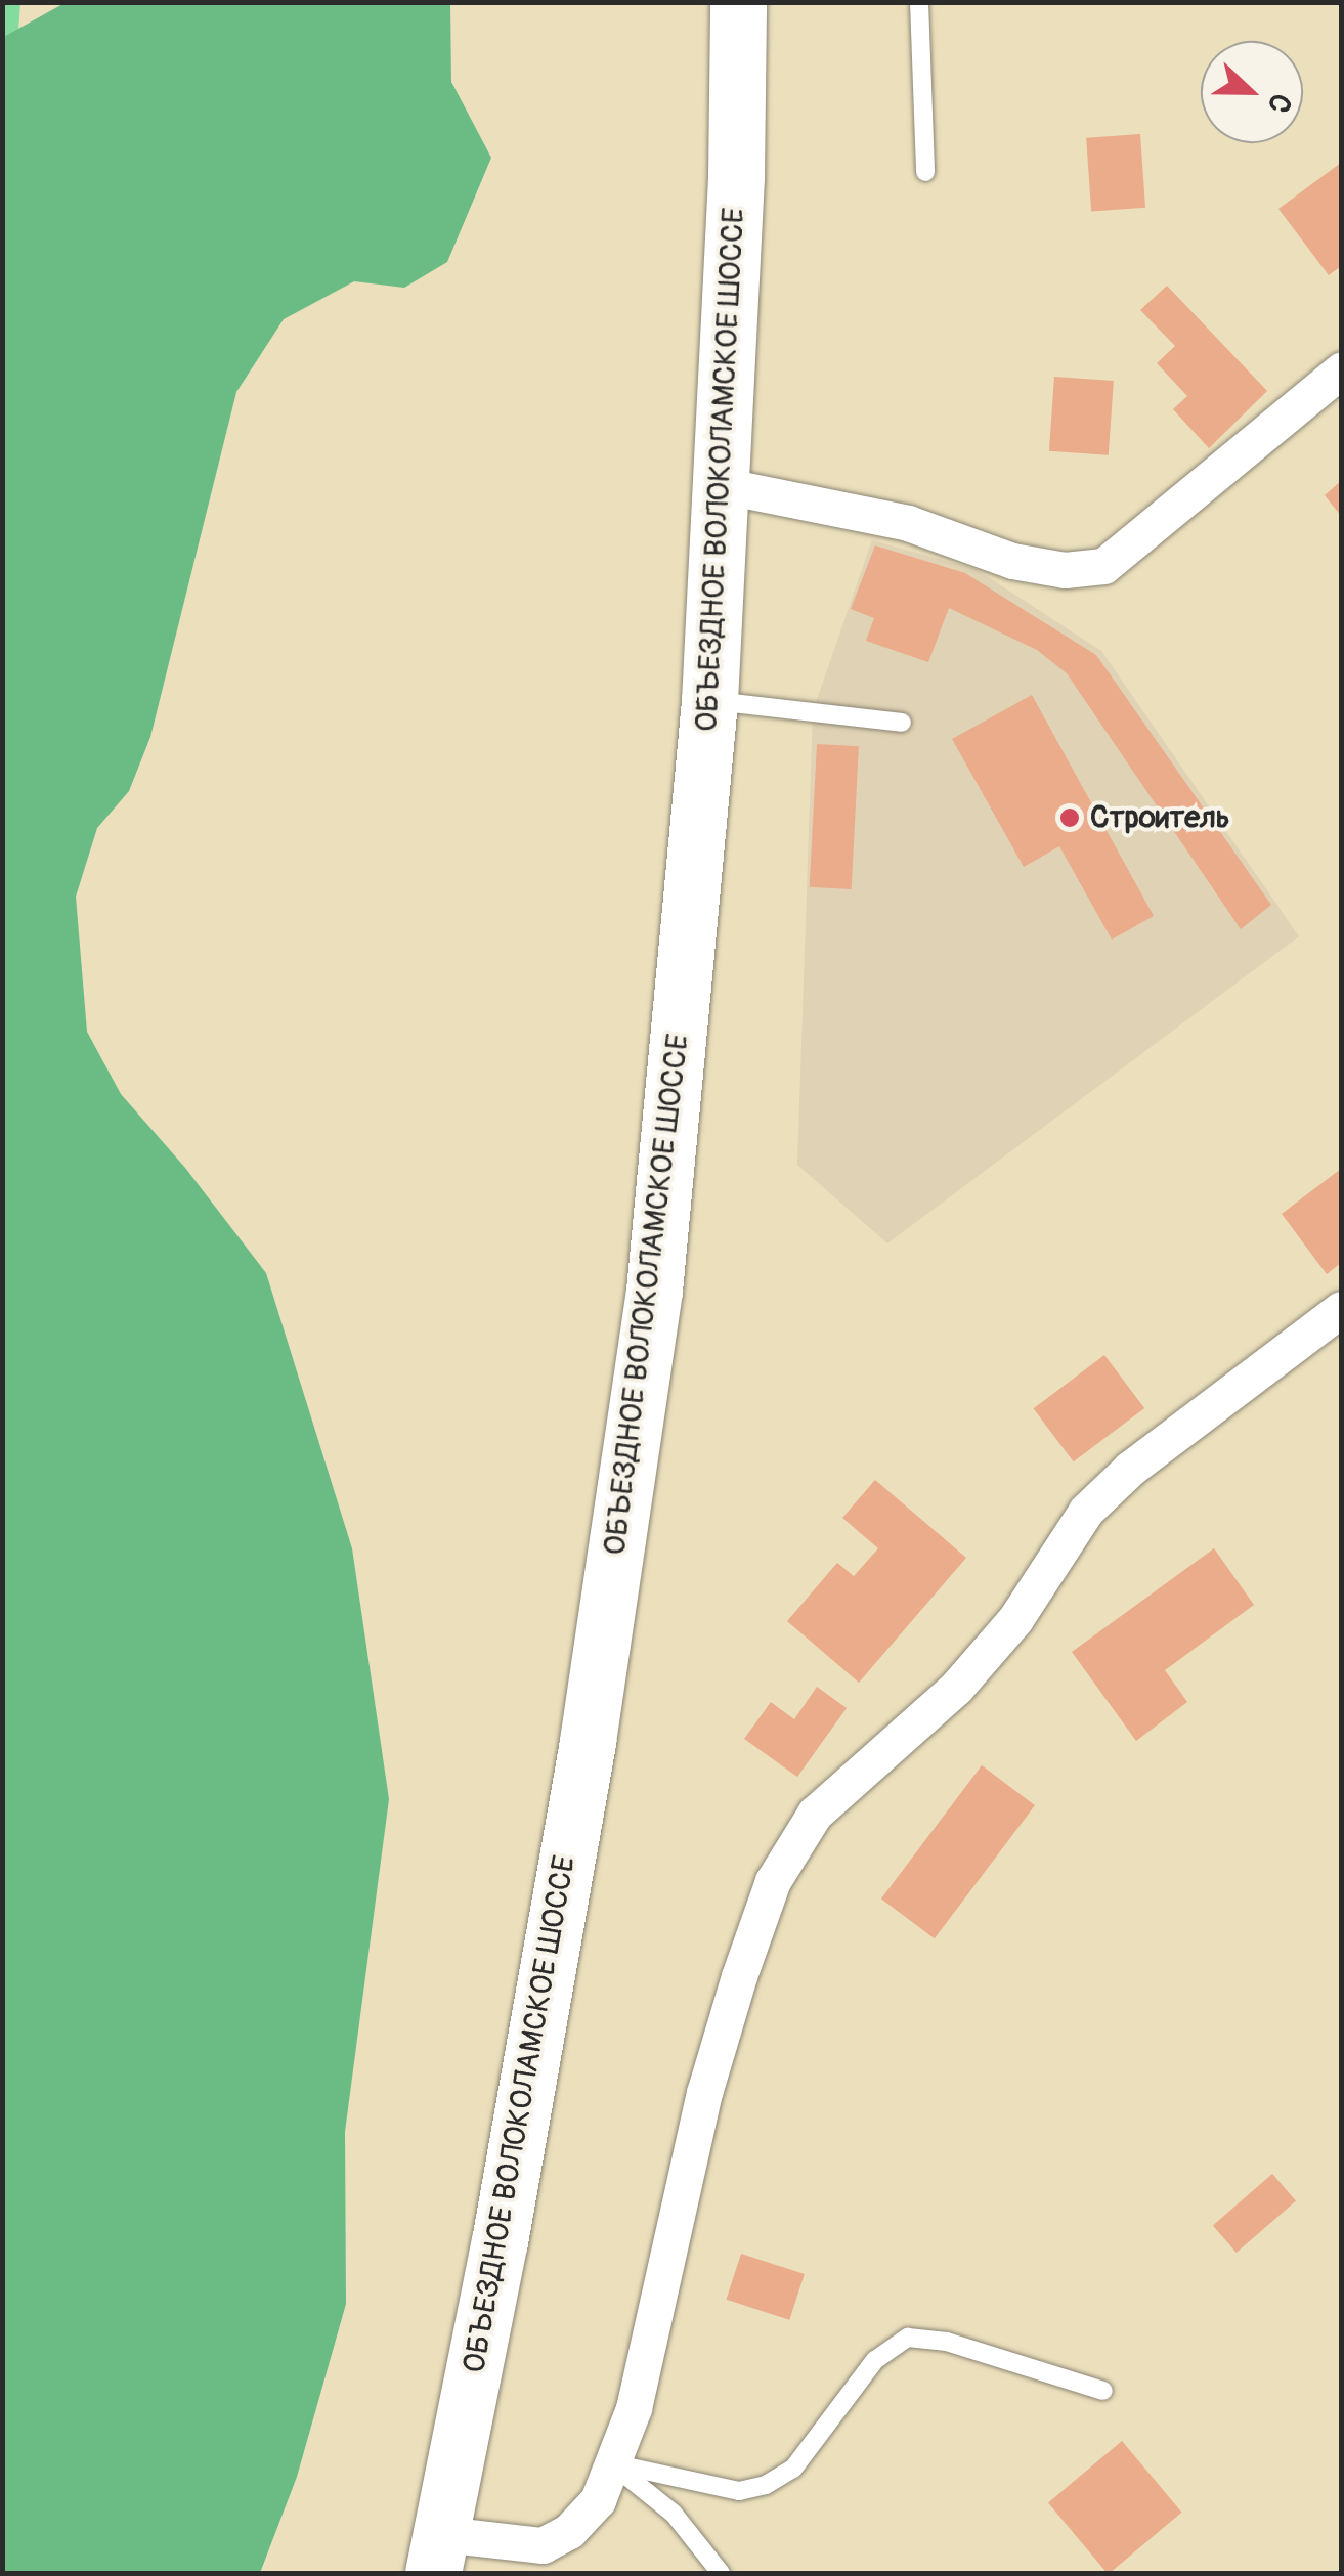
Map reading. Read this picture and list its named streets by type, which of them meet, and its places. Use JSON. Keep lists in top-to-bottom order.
{
  "streets": {
    "main road": ["ОБЪЕЗДНОЕ ВОЛОКОЛАМСКОЕ ШОССЕ"]
  },
  "places": ["Строитель"],
  "north": "right"
}
